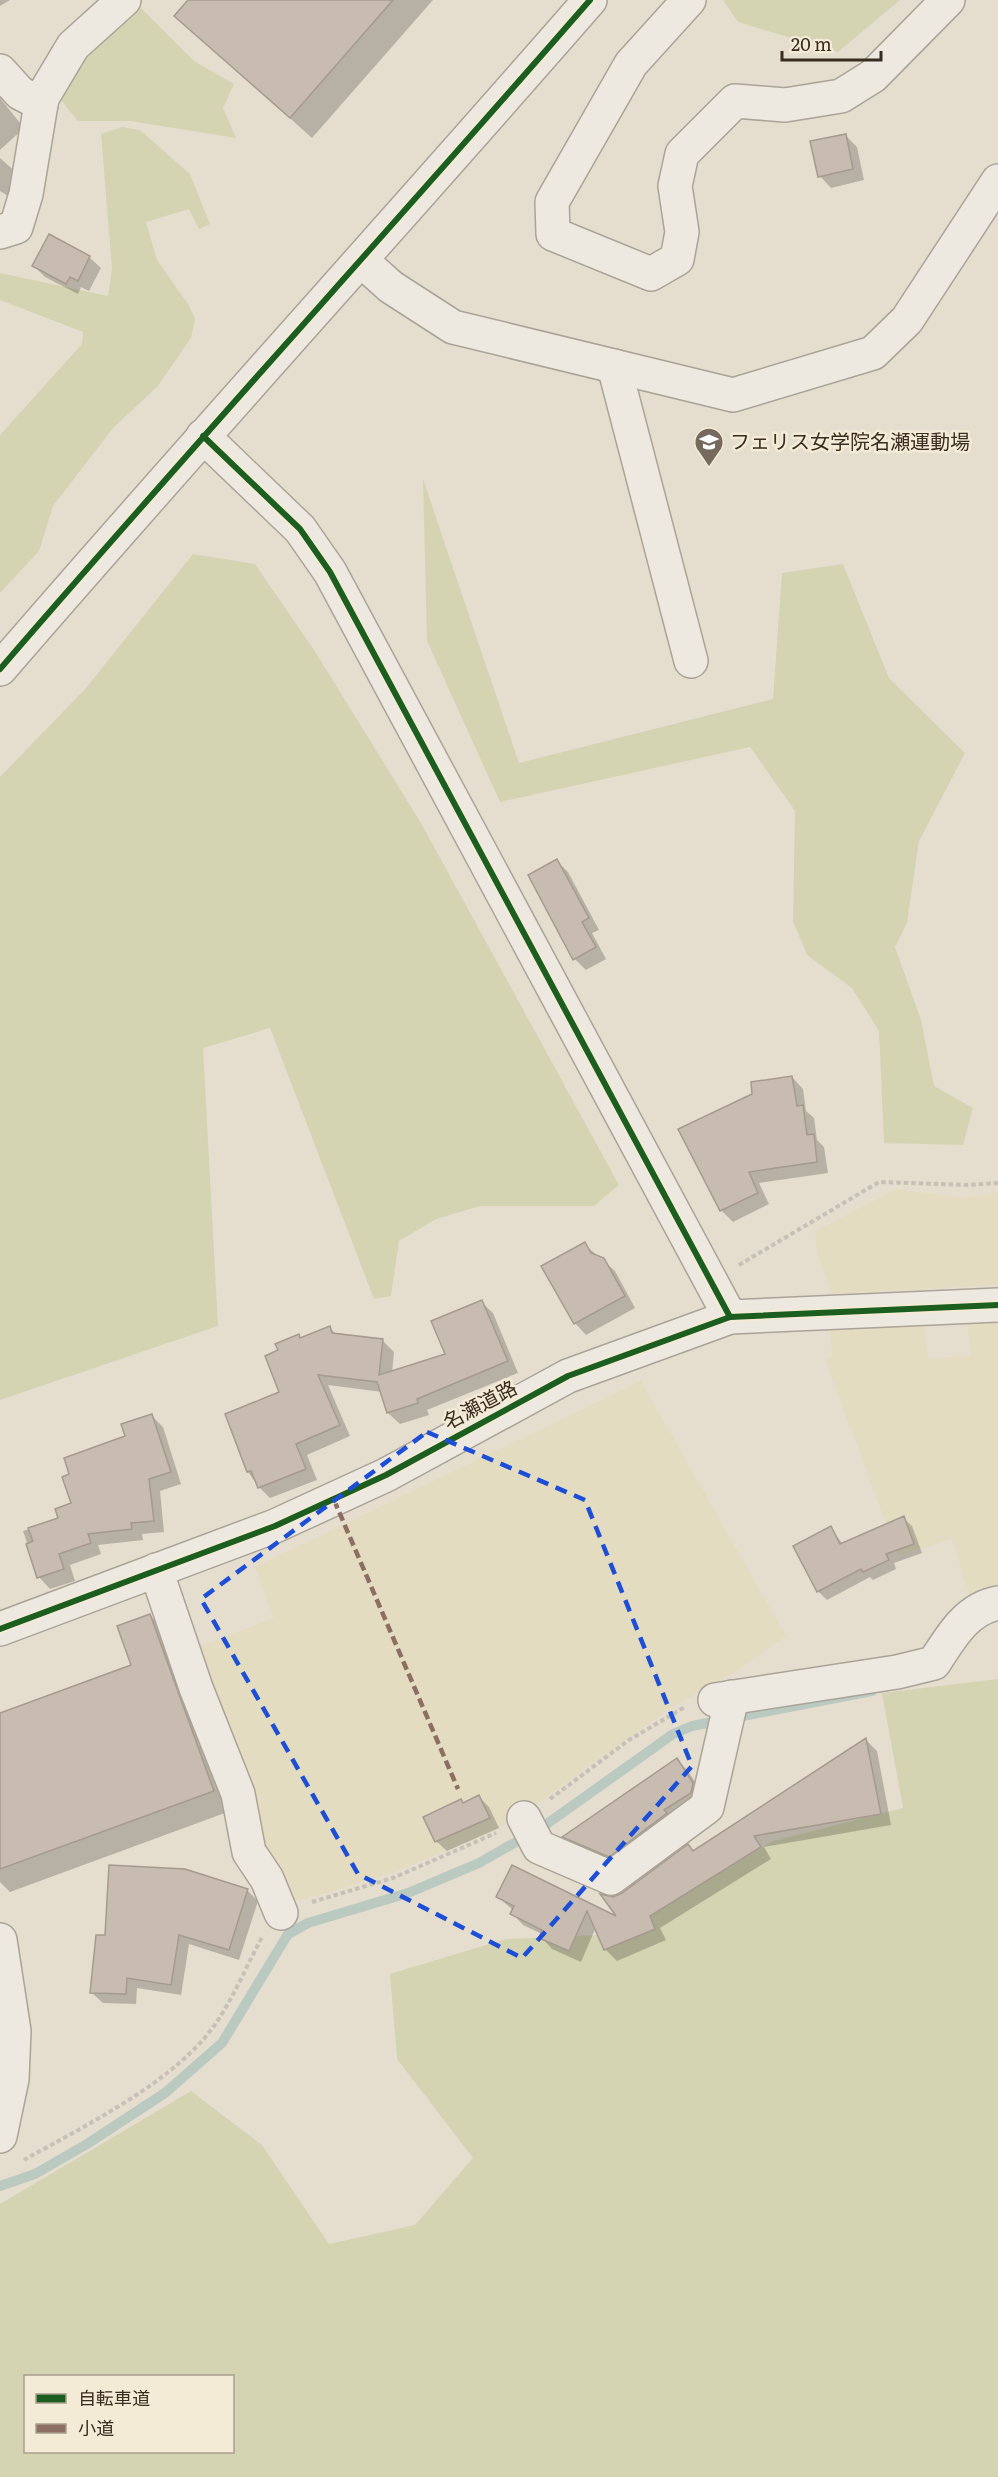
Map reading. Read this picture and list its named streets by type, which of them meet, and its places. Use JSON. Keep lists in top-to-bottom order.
{
  "streets": {
    "street": ["名瀬道路"]
  },
  "places": {
    "school or university": ["フェリス女学院名瀬運動場"]
  },
  "legend": ["自転車道", "小道"],
  "scale_bar": "20 m"
}
